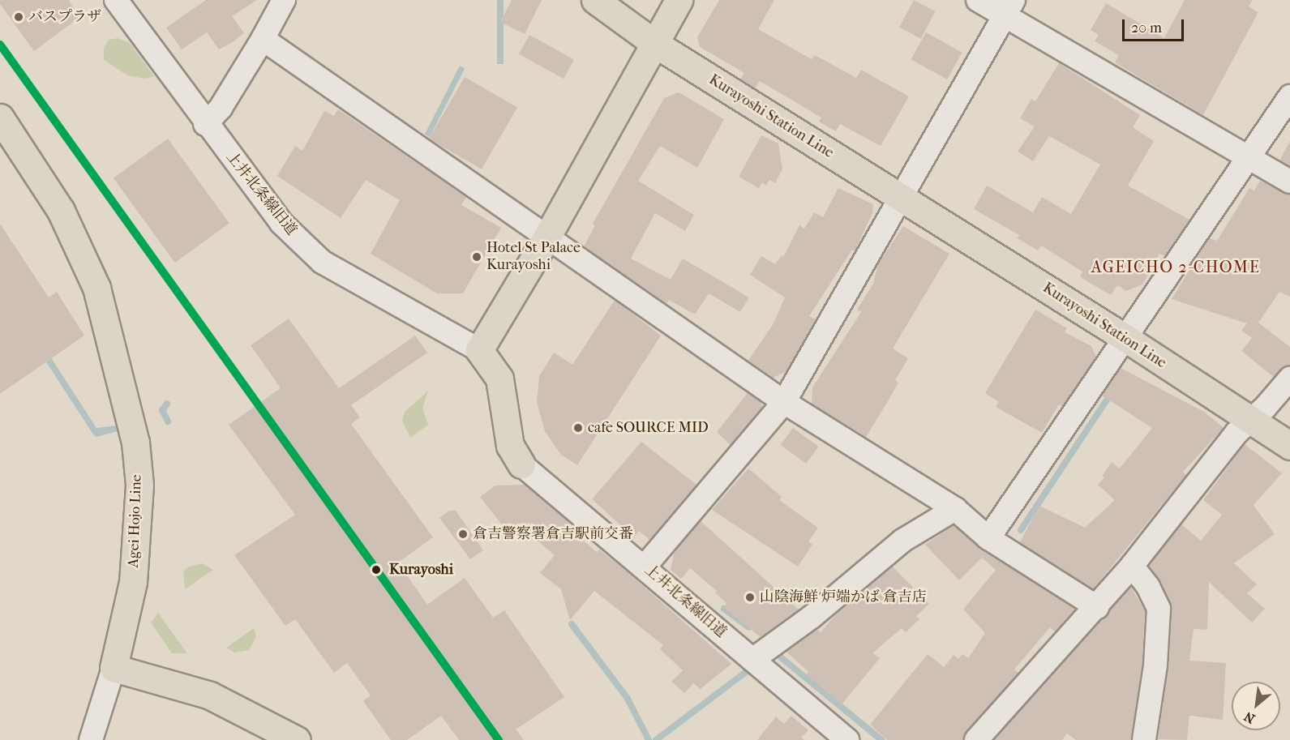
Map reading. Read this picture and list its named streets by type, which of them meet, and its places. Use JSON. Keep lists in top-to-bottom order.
{
  "streets": {
    "main road": ["Kurayoshi Station Line", "Agei Hojo Line"],
    "street": ["上井北条線旧道"]
  },
  "districts": ["AGEICHO 2-CHOME"],
  "places": [
    "バスプラザ",
    "Hotel St Palace Kurayoshi",
    "cafe SOURCE MID",
    "倉吉警察署倉吉駅前交番",
    "Kurayoshi",
    "山陰海鮮 炉端かば 倉吉店"
  ],
  "scale_bar": "20 m",
  "north": "bottom left"
}
